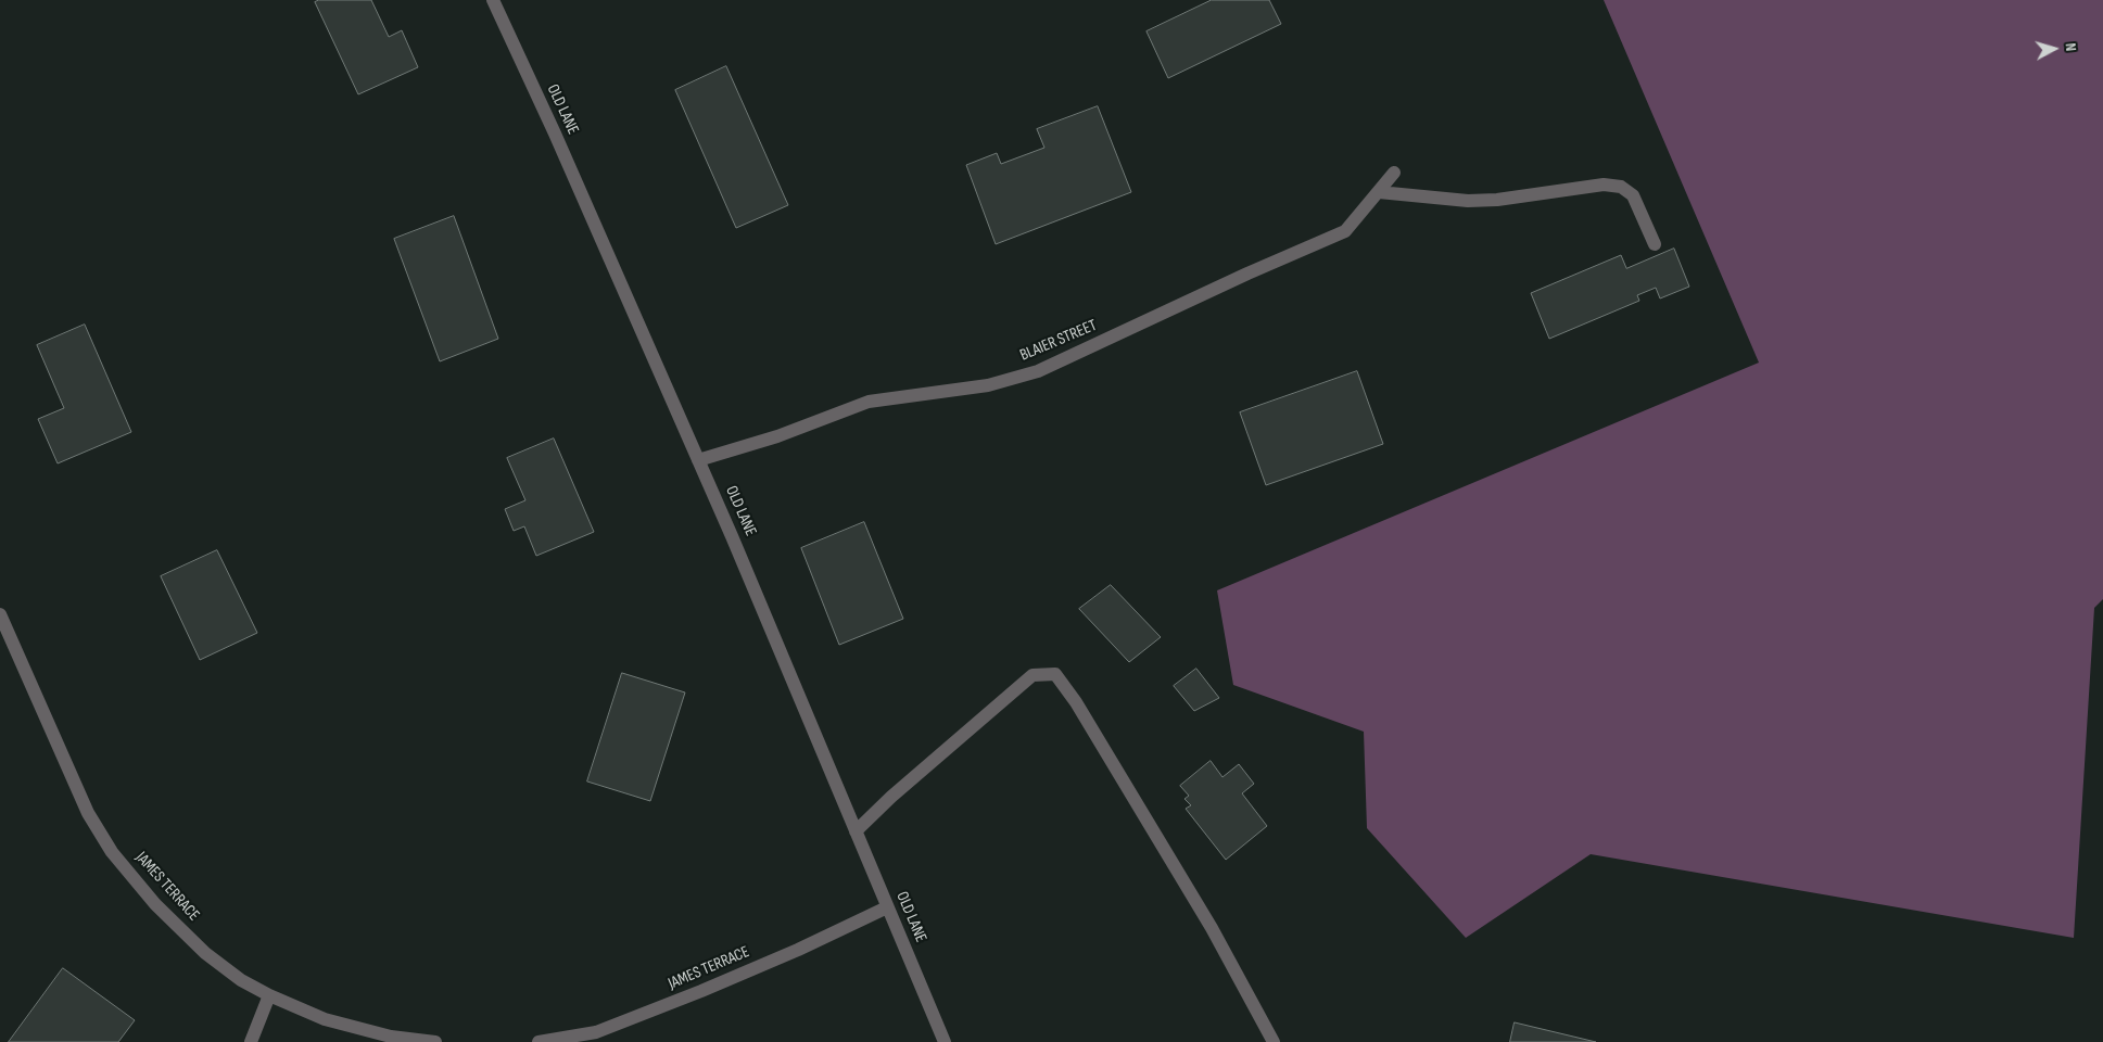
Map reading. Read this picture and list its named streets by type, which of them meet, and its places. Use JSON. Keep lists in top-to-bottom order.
{
  "streets": {
    "street": ["OLD LANE", "BLAIER STREET", "JAMES TERRACE"]
  },
  "crossings": [
    ["OLD LANE", "BLAIER STREET"],
    ["OLD LANE", "JAMES TERRACE"]
  ],
  "north": "right"
}
